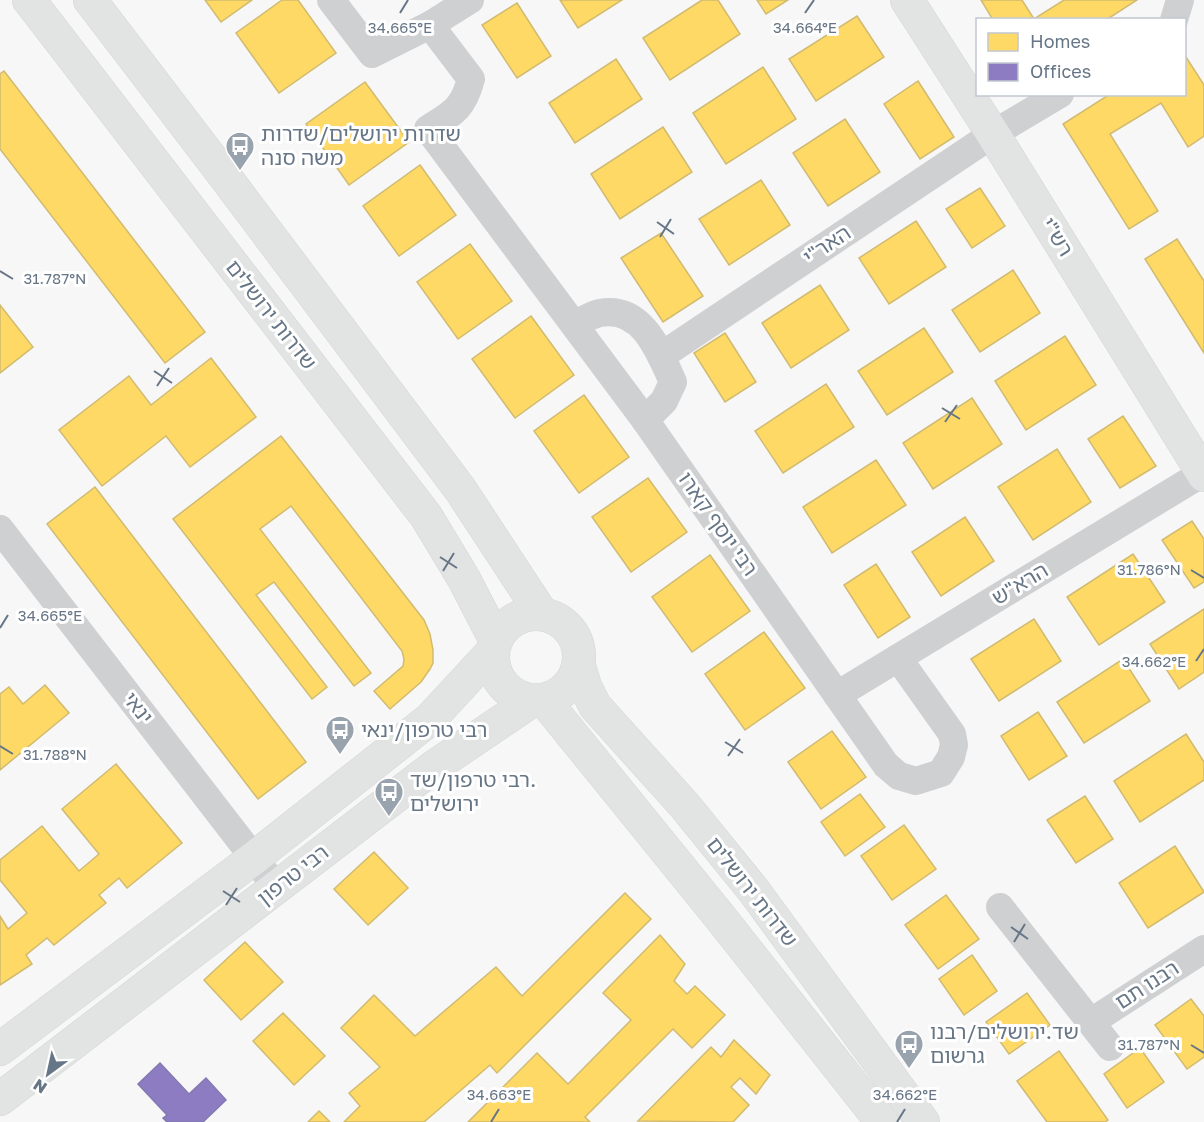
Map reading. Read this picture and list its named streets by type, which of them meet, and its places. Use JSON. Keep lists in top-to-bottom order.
{
  "streets": {
    "main road": ["רש\"י", "שדרות ירושלים", "רבי טרפון"],
    "street": [
      "האר\"י",
      "רבי יוסף קארו",
      "הרא\"ש",
      "ינאי",
      "רבנו תם"
    ]
  },
  "crossings": [
    ["רש\"י", "האר\"י"],
    ["רש\"י", "הרא\"ש"],
    ["שדרות ירושלים", "רבי טרפון"],
    ["רבי יוסף קארו", "הרא\"ש"],
    ["ינאי", "רבי טרפון"]
  ],
  "places": {
    "bus stop": [
      "שדרות ירושלים/שדרות משה סנה",
      "רבי טרפון/ינאי",
      "רבי טרפון/שד. ירושלים",
      "שד.ירושלים/רבנו גרשום"
    ]
  },
  "legend": ["Homes", "Offices"],
  "north": "bottom left",
  "coordinates": [
    "34.665°E",
    "34.664°E",
    "31.787°N",
    "31.786°N",
    "34.662°E",
    "31.788°N",
    "34.663°E"
  ]
}
